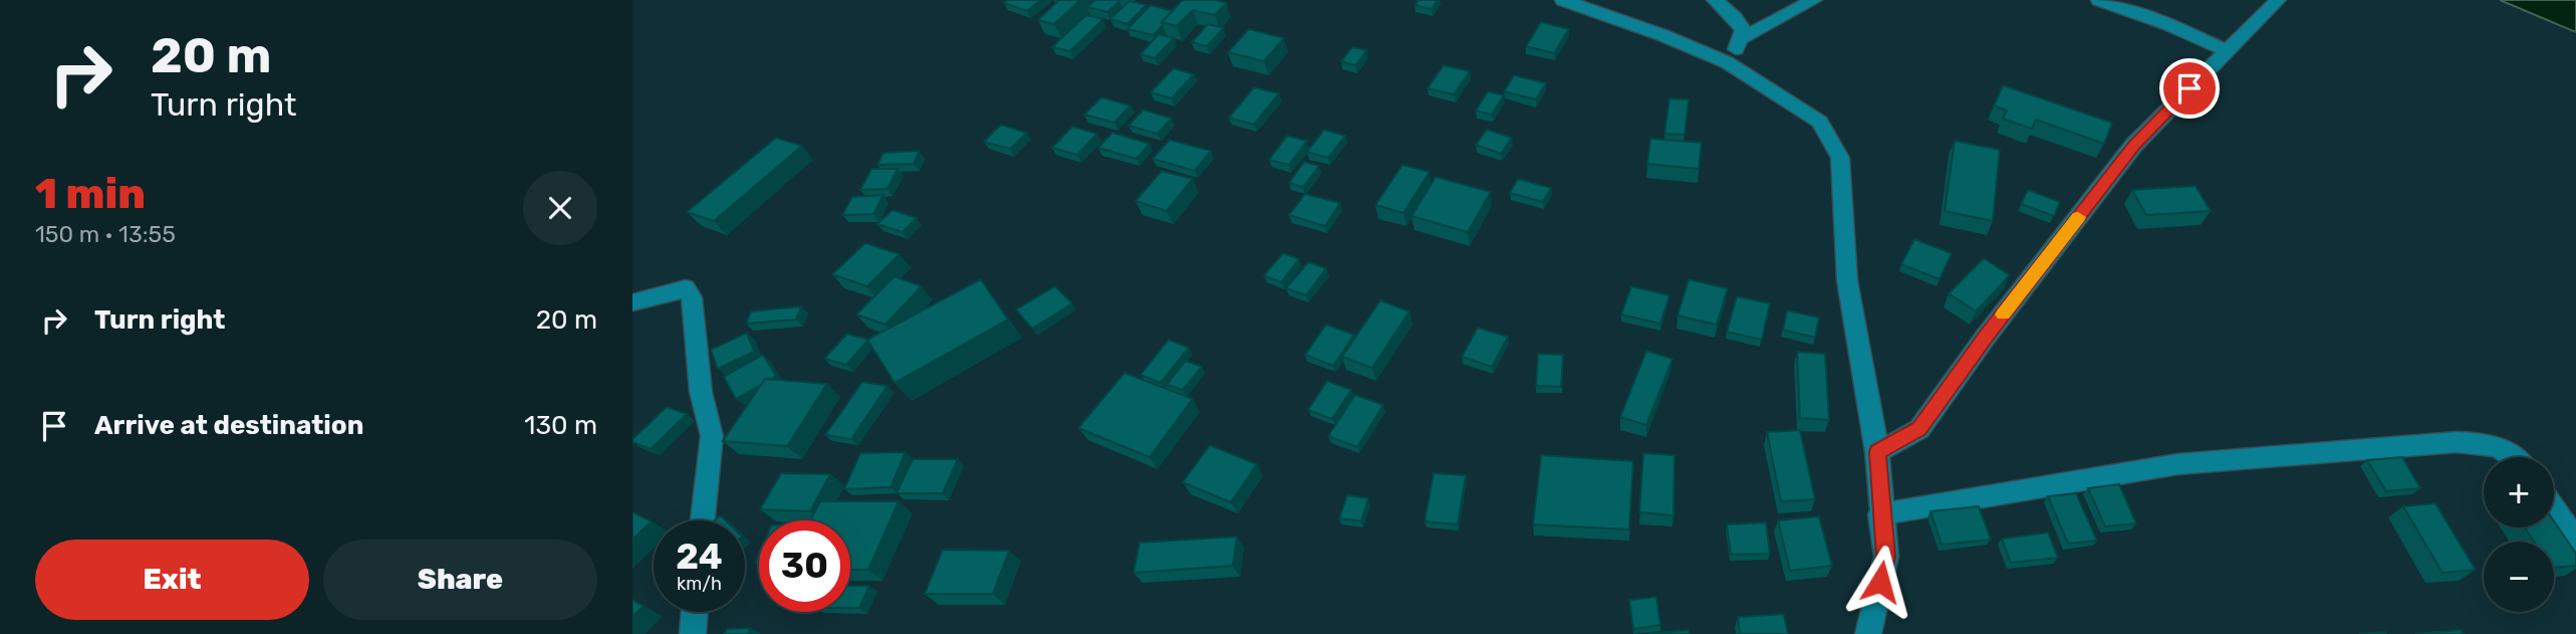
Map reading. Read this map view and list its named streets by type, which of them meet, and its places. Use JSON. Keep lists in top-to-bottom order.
{
  "page": {
    "turn": ["20 m", "Turn right"],
    "heading": ["1 min", "150 m · 13:55"],
    "list": [
      {
        "name": "Turn right",
        "value": "20 m"
      },
      {
        "name": "Arrive at destination",
        "value": "130 m"
      }
    ],
    "map_buttons": ["+", "−"],
    "speed": "24 km/h",
    "limit": "30",
    "buttons": ["Exit", "Share"]
  }
}
